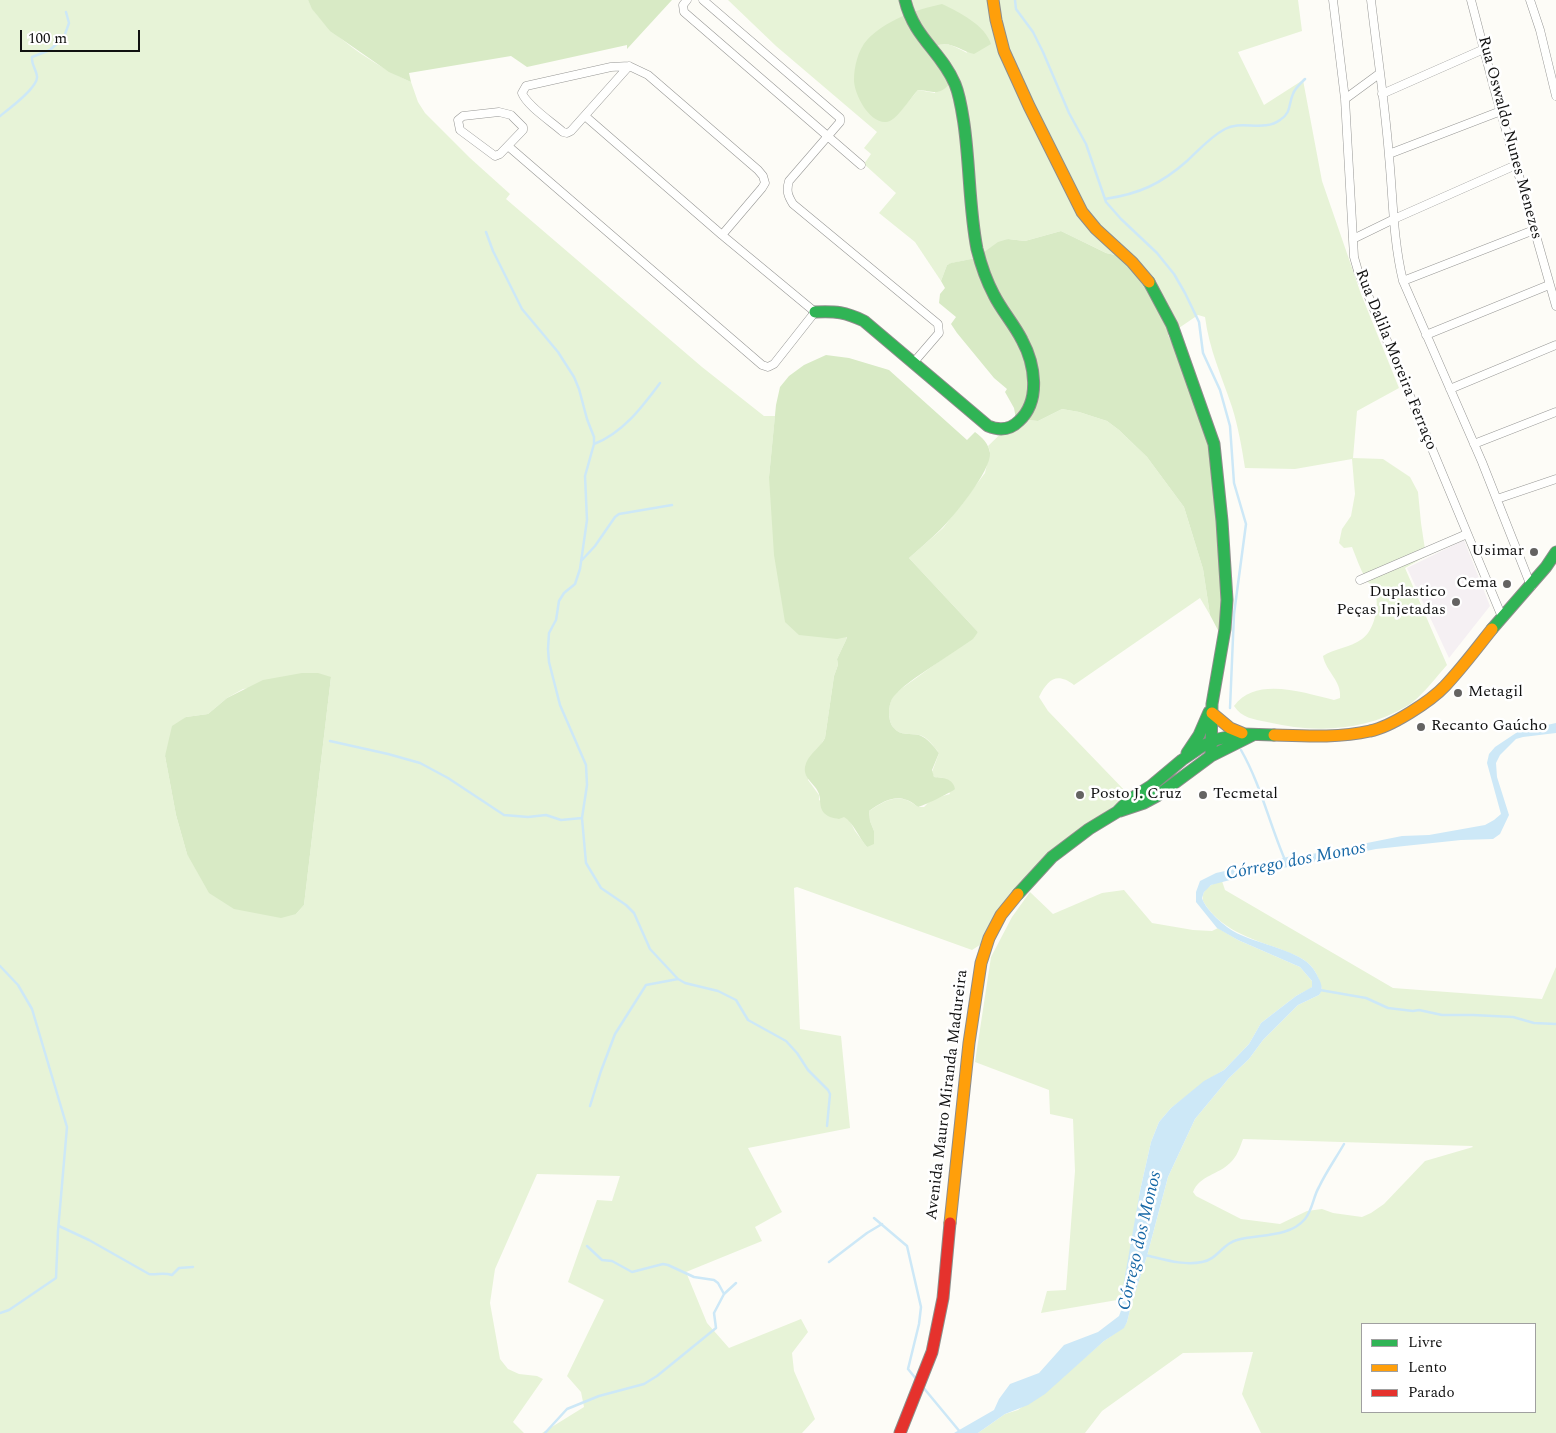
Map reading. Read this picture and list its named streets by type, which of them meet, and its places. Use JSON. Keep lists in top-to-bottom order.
{
  "streets": {
    "street": ["Rua Oswaldo Nunes Menezes", "Rua Dalila Moreira Ferraço", "Avenida Mauro Miranda Madureira"]
  },
  "crossings": [
    ["Rua Dalila Moreira Ferraço", "Avenida Mauro Miranda Madureira"]
  ],
  "water": ["Córrego dos Monos"],
  "places": [
    "Usimar",
    "Cema",
    "Duplastico Peças Injetadas",
    "Metagil",
    "Recanto Gaúcho",
    "Posto J. Cruz",
    "Tecmetal"
  ],
  "legend": ["Livre", "Lento", "Parado"],
  "scale_bar": "100 m"
}
